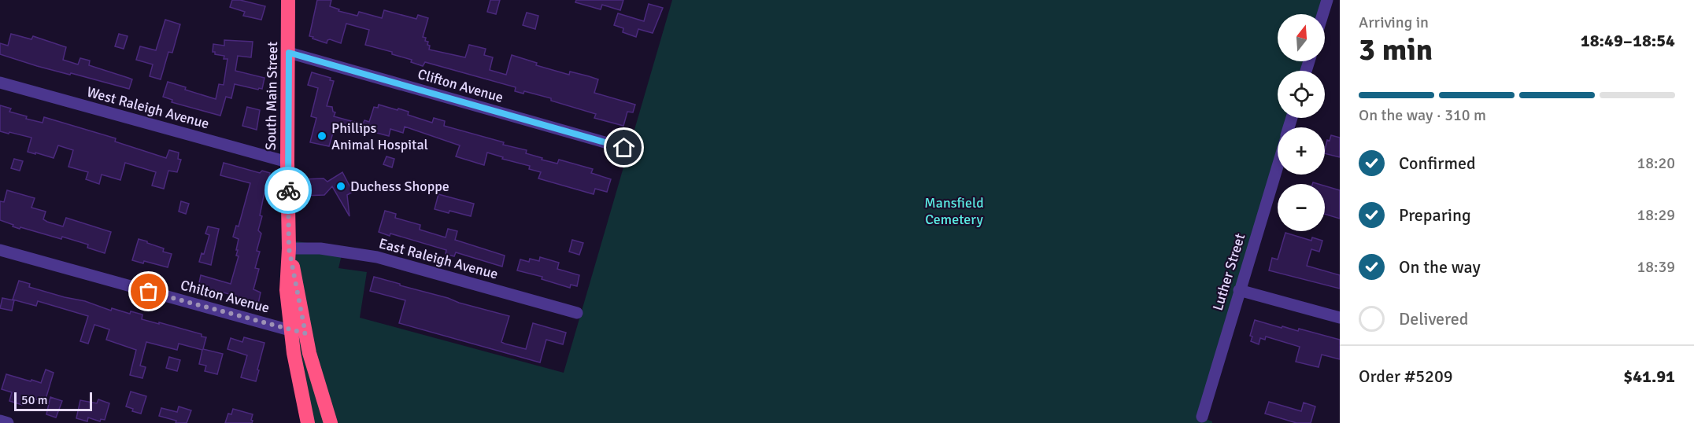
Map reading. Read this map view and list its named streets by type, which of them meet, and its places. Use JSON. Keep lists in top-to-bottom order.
{
  "streets": {
    "highway": ["South Main Street"],
    "street": [
      "Clifton Avenue",
      "West Raleigh Avenue",
      "East Raleigh Avenue",
      "Luther Street",
      "Chilton Avenue"
    ]
  },
  "crossings": [
    ["Clifton Avenue", "South Main Street"],
    ["South Main Street", "West Raleigh Avenue"],
    ["South Main Street", "East Raleigh Avenue"],
    ["South Main Street", "Chilton Avenue"]
  ],
  "parks": ["Mansfield Cemetery"],
  "places": ["Phillips Animal Hospital", "Duchess Shoppe"],
  "scale_bar": "50 m",
  "north": "top",
  "page": {
    "heading": ["3 min", "Arriving in", "18:49–18:54"],
    "panel": ["Order #5209", "$41.91"],
    "map_buttons": ["+", "−"],
    "bar": "On the way · 310 m",
    "list": [
      ["Confirmed", "18:20"],
      ["Preparing", "18:29"],
      ["On the way", "18:39"],
      "Delivered"
    ],
    "scale": "50 m"
  }
}
